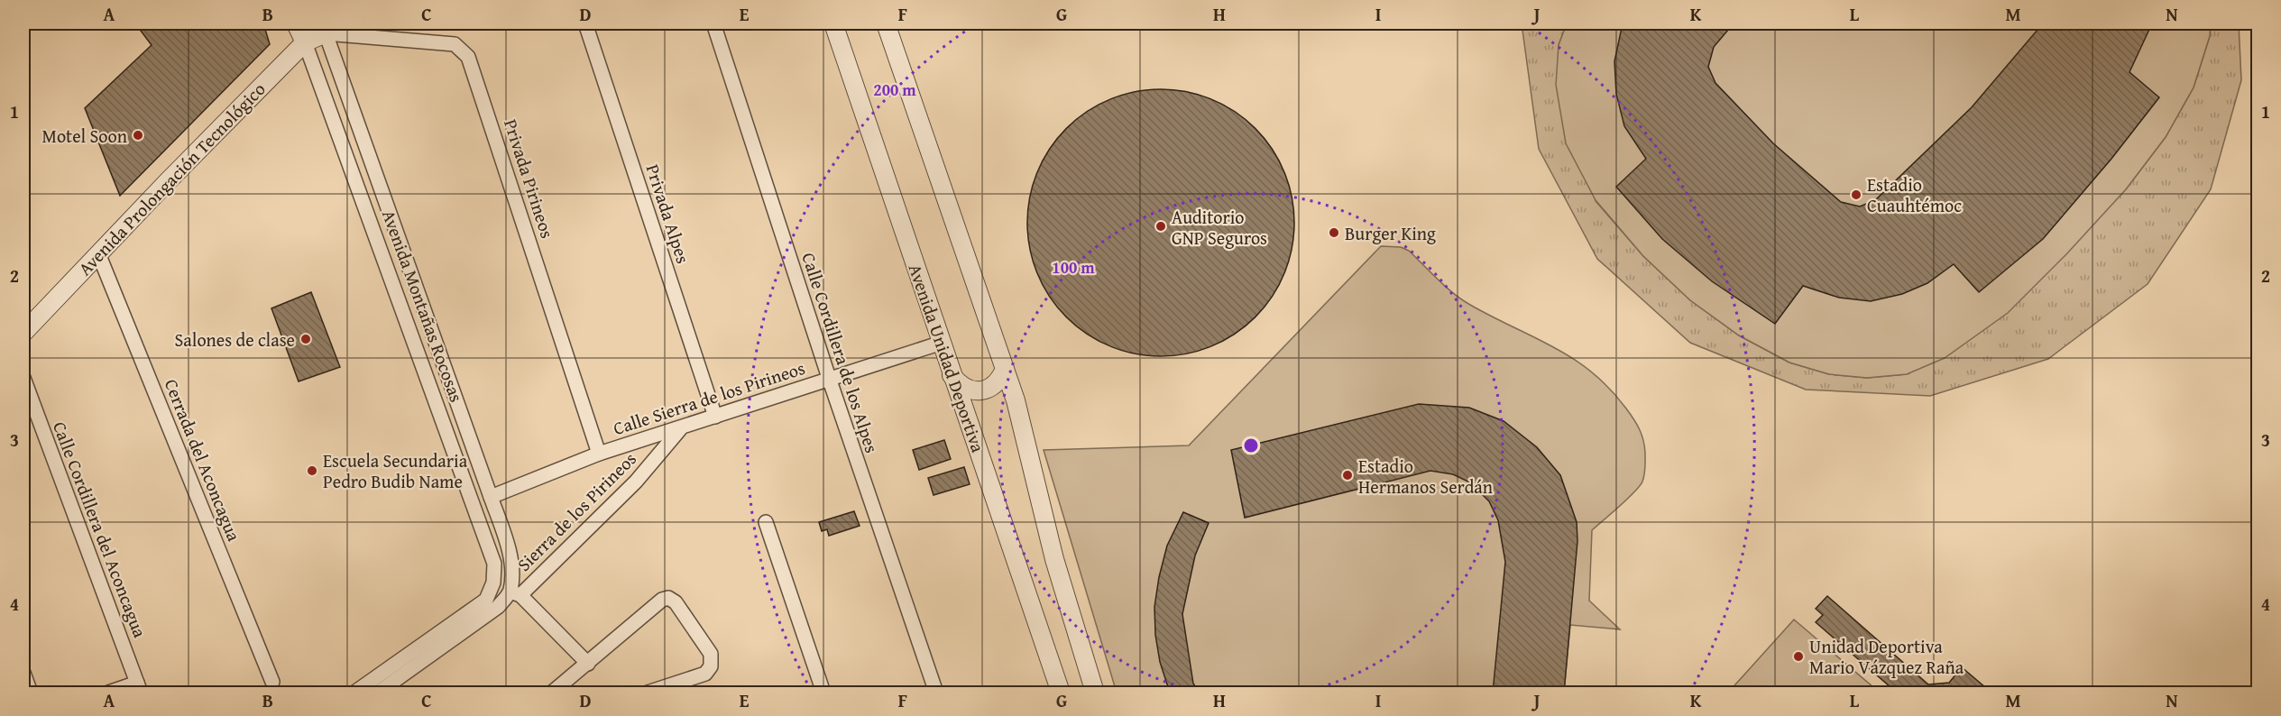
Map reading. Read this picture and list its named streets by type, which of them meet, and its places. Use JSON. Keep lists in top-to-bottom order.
{
  "streets": {
    "street": [
      "Avenida Prolongación Tecnológico",
      "Privada Pirineos",
      "Privada Alpes",
      "Avenida Montañas Rocosas",
      "Calle Cordillera de los Alpes",
      "Avenida Unidad Deportiva",
      "Calle Sierra de los Pirineos",
      "Cerrada del Aconcagua",
      "Sierra de los Pirineos",
      "Calle Cordillera del Aconcagua"
    ]
  },
  "crossings": [
    ["Avenida Prolongación Tecnológico", "Privada Pirineos"],
    ["Avenida Prolongación Tecnológico", "Avenida Montañas Rocosas"],
    ["Avenida Prolongación Tecnológico", "Cerrada del Aconcagua"],
    ["Privada Pirineos", "Avenida Montañas Rocosas"],
    ["Privada Pirineos", "Calle Sierra de los Pirineos"],
    ["Privada Alpes", "Calle Sierra de los Pirineos"],
    ["Avenida Montañas Rocosas", "Calle Sierra de los Pirineos"],
    ["Avenida Montañas Rocosas", "Sierra de los Pirineos"],
    ["Calle Cordillera de los Alpes", "Calle Sierra de los Pirineos"],
    ["Avenida Unidad Deportiva", "Calle Sierra de los Pirineos"],
    ["Calle Sierra de los Pirineos", "Sierra de los Pirineos"]
  ],
  "places": [
    "Motel Soon",
    "Estadio Cuauhtémoc",
    "Auditorio GNP Seguros",
    "Burger King",
    "Salones de clase",
    "Escuela Secundaria Pedro Budib Name",
    "Estadio Hermanos Serdán",
    "Unidad Deportiva Mario Vázquez Raña"
  ],
  "grid": {
    "columns": [
      "A",
      "B",
      "C",
      "D",
      "E",
      "F",
      "G",
      "H",
      "I",
      "J",
      "K",
      "L",
      "M",
      "N"
    ],
    "rows": [
      "1",
      "2",
      "3",
      "4"
    ]
  },
  "rings": ["200 m", "100 m"]
}
